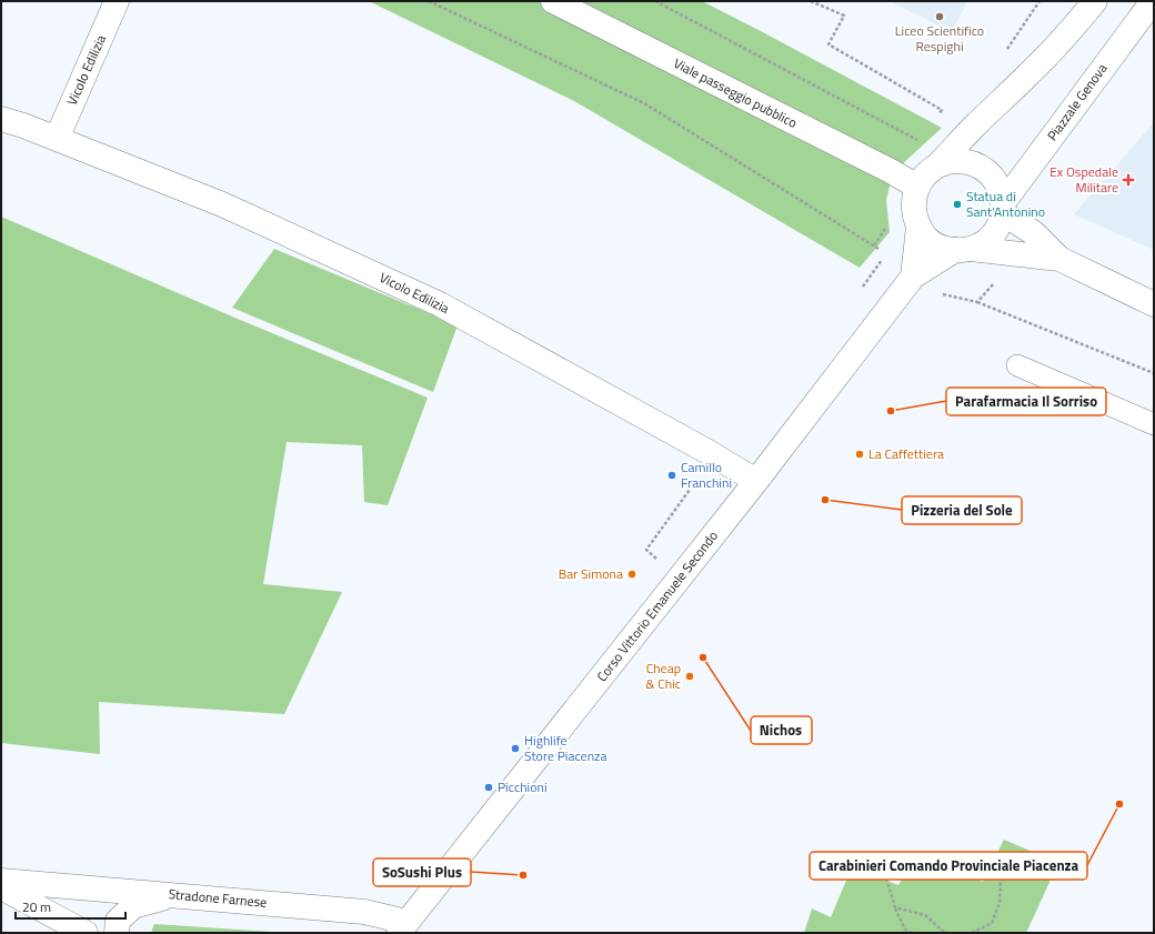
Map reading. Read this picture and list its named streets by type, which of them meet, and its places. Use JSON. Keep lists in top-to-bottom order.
{
  "streets": {
    "street": [
      "Vicolo Edilizia",
      "Viale passeggio pubblico",
      "Piazzale Genova",
      "Corso Vittorio Emanuele Secondo",
      "Stradone Farnese"
    ]
  },
  "crossings": [
    ["Vicolo Edilizia", "Corso Vittorio Emanuele Secondo"],
    ["Viale passeggio pubblico", "Piazzale Genova"],
    ["Viale passeggio pubblico", "Corso Vittorio Emanuele Secondo"],
    ["Piazzale Genova", "Corso Vittorio Emanuele Secondo"],
    ["Corso Vittorio Emanuele Secondo", "Stradone Farnese"]
  ],
  "places": {
    "other": [
      "Liceo Scientifico Respighi",
      "Statua di Sant'Antonino",
      "Parafarmacia Il Sorriso",
      "La Caffettiera",
      "Camillo Franchini",
      "Pizzeria del Sole",
      "Bar Simona",
      "Nichos",
      "Cheap & Chic",
      "Highlife Store Piacenza",
      "Picchioni",
      "Carabinieri Comando Provinciale Piacenza",
      "SoSushi Plus"
    ],
    "health": ["Ex Ospedale Militare"]
  },
  "scale_bar": "20 m"
}
